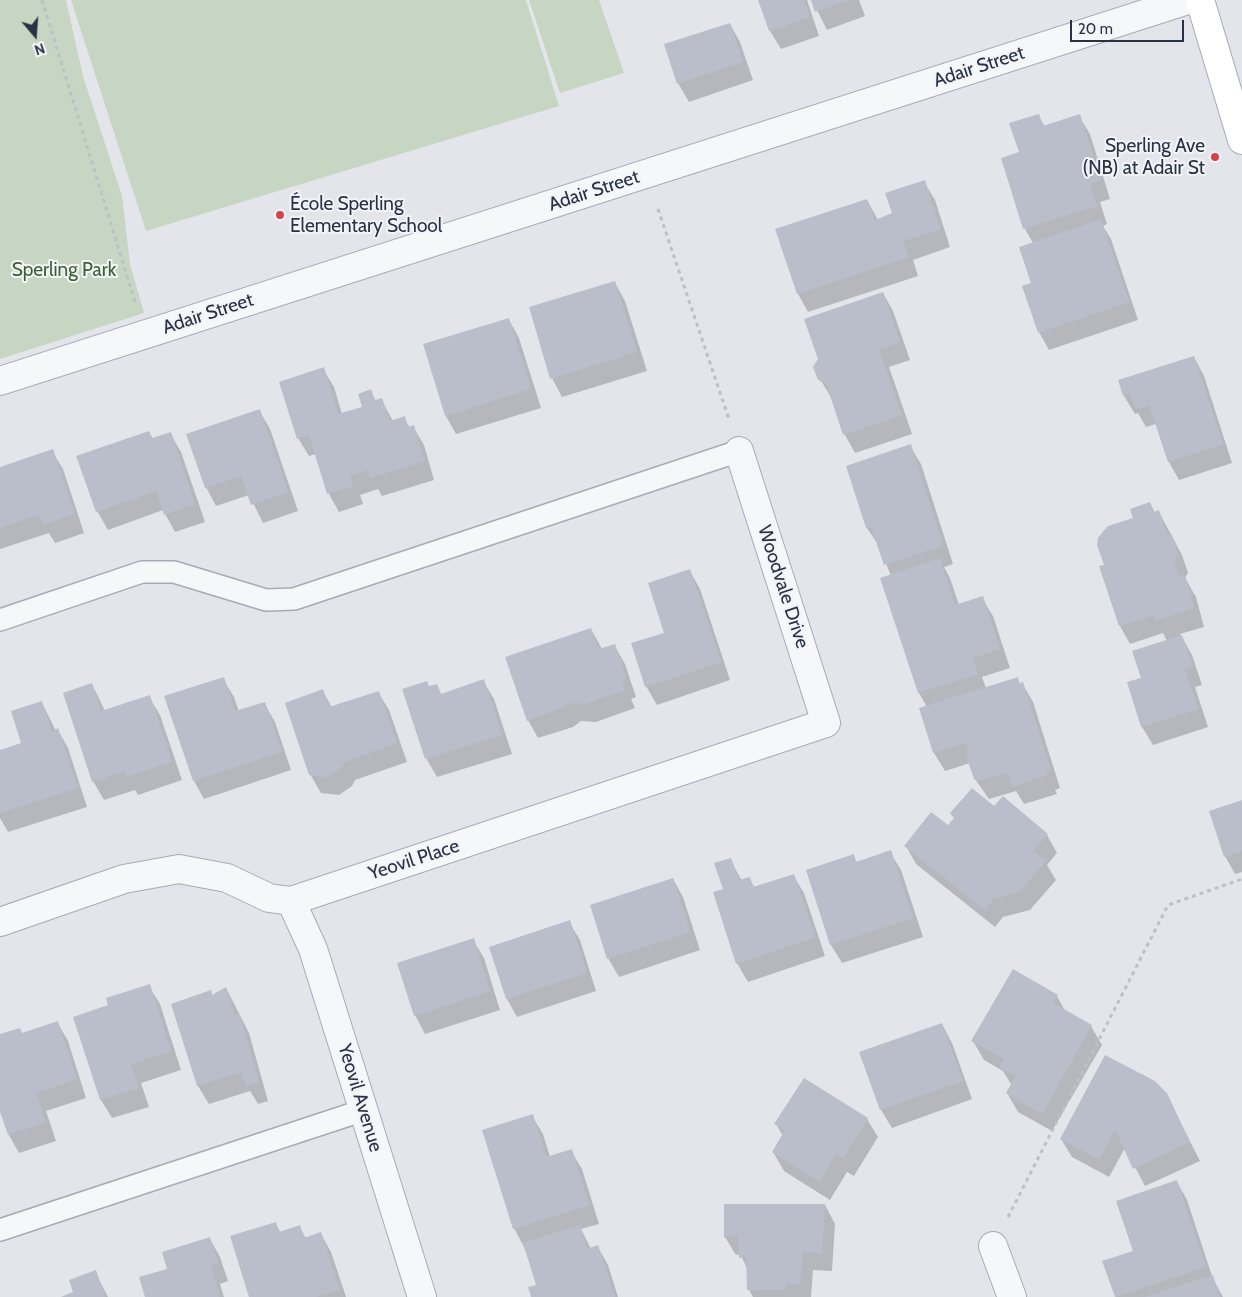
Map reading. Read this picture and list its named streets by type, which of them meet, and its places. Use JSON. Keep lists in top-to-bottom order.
{
  "streets": {
    "street": [
      "Adair Street",
      "Woodvale Drive",
      "Yeovil Place",
      "Yeovil Avenue"
    ]
  },
  "crossings": [
    ["Woodvale Drive", "Yeovil Place"],
    ["Yeovil Place", "Yeovil Avenue"]
  ],
  "parks": ["Sperling Park"],
  "places": ["Sperling Ave (NB) at Adair St", "École Sperling Elementary School"],
  "scale_bar": "20 m",
  "north": "bottom"
}
